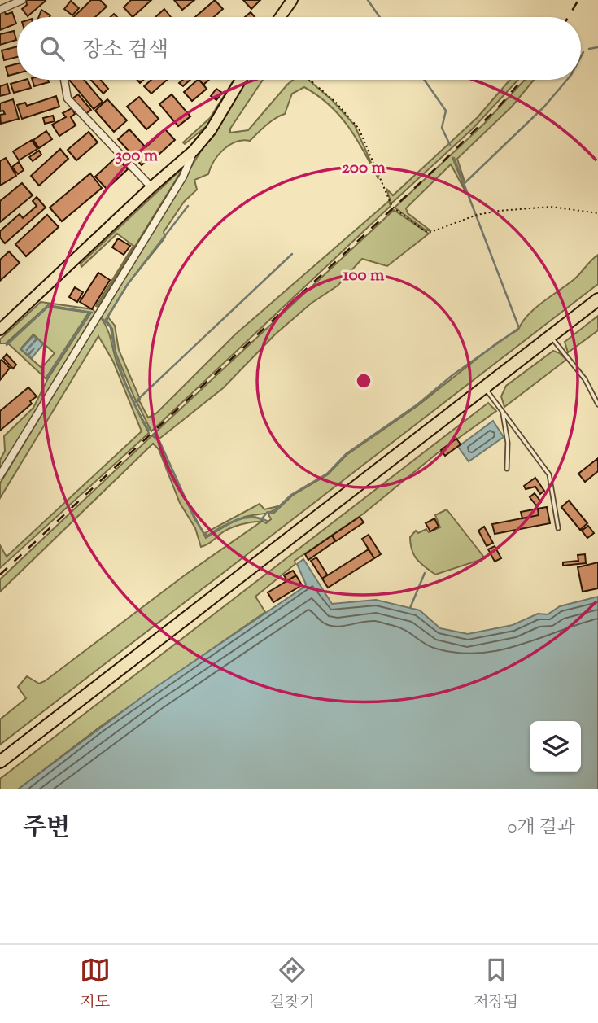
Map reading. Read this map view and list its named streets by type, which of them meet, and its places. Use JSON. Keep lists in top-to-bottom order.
{
  "page": {
    "search": "장소 검색",
    "heading": ["주변", "0개 결과"],
    "nav": ["지도", "길찾기", "저장됨"]
  },
  "rings": ["300 m", "200 m", "100 m"]
}
